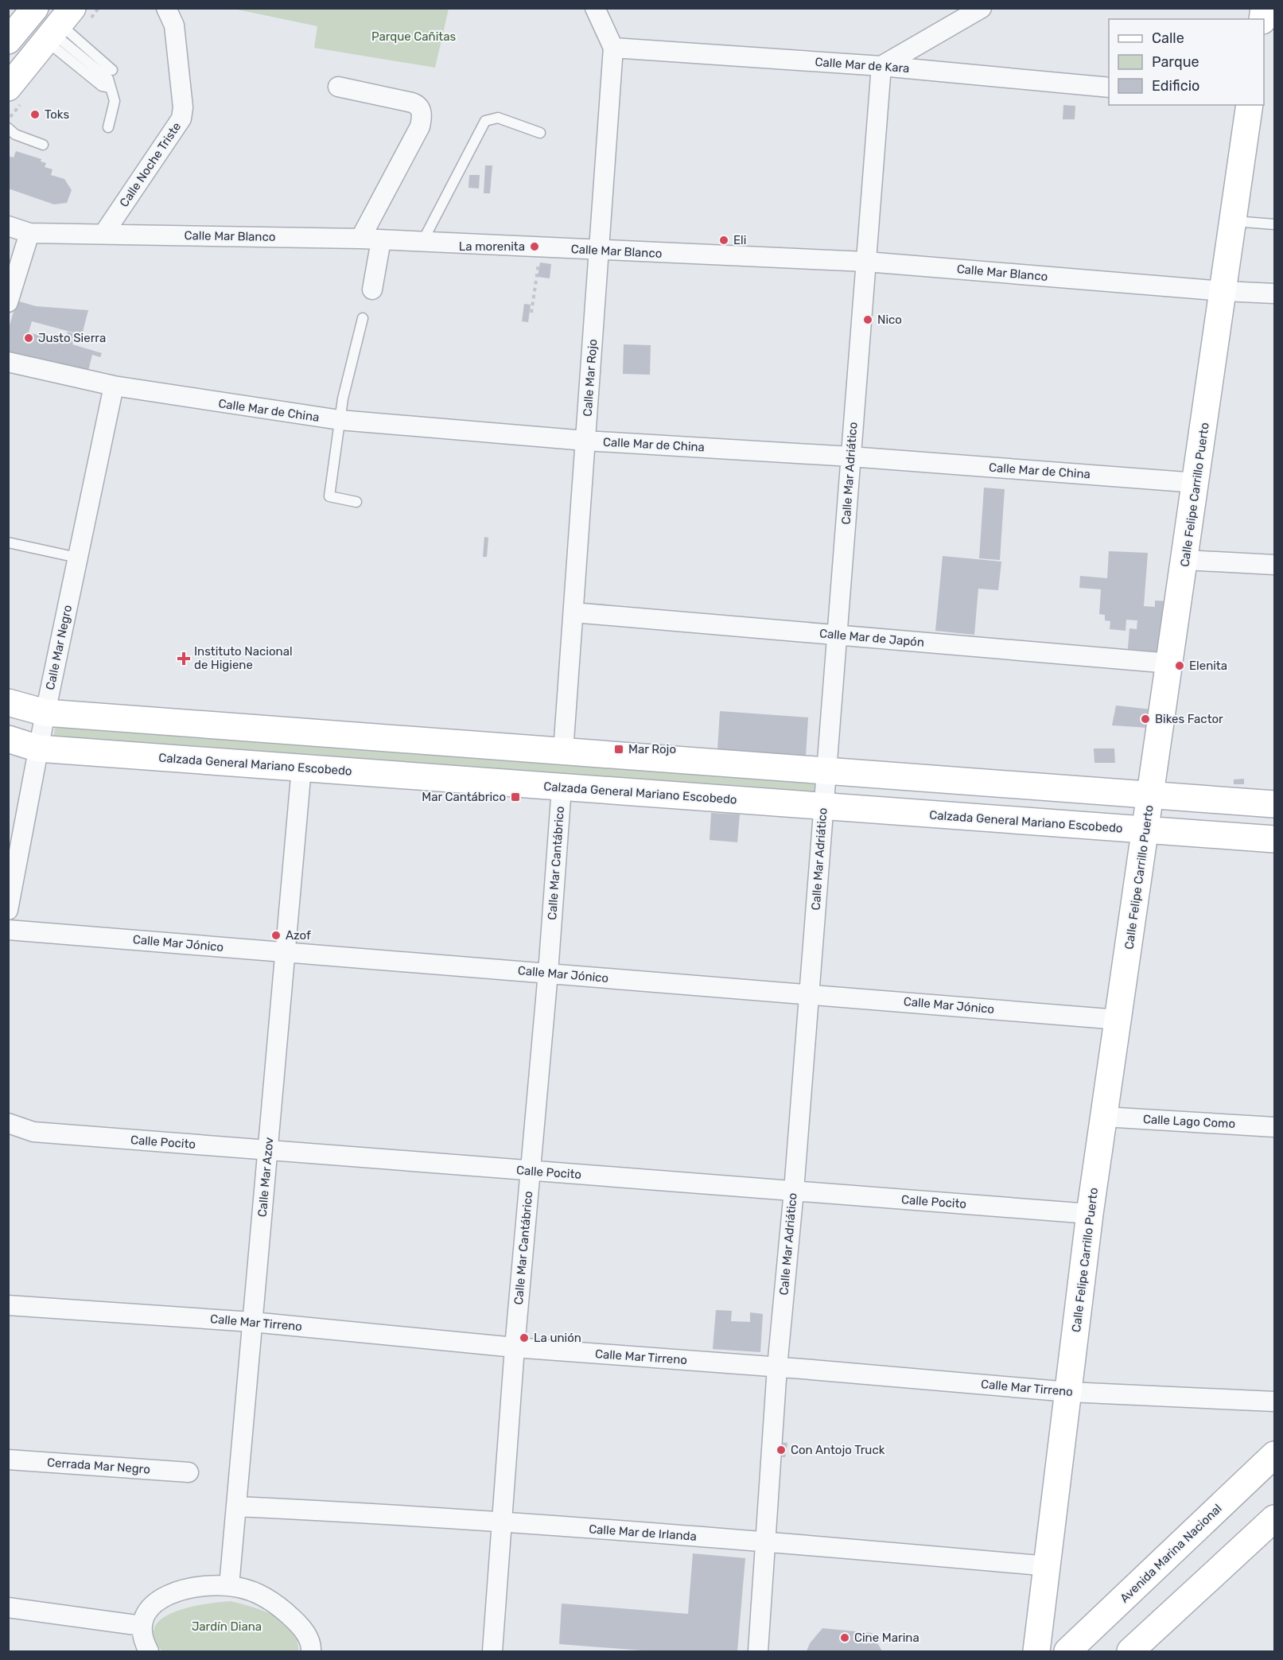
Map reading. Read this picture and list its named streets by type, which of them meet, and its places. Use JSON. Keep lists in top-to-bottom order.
{
  "streets": {
    "main road": ["Calle Felipe Carrillo Puerto", "Calzada General Mariano Escobedo", "Avenida Marina Nacional"],
    "street": [
      "Calle Mar de Kara",
      "Calle Noche Triste",
      "Calle Mar Blanco",
      "Calle Mar Rojo",
      "Calle Mar de China",
      "Calle Mar Adriático",
      "Calle Mar de Japón",
      "Calle Mar Negro",
      "Calle Mar Cantábrico",
      "Calle Mar Jónico",
      "Calle Lago Como",
      "Calle Pocito",
      "Calle Mar Azov",
      "Calle Mar Tirreno",
      "Cerrada Mar Negro",
      "Calle Mar de Irlanda"
    ]
  },
  "crossings": [
    ["Calle Mar de Kara", "Calle Mar Rojo"],
    ["Calle Mar de Kara", "Calle Mar Adriático"],
    ["Calle Noche Triste", "Calle Mar Blanco"],
    ["Calle Mar Blanco", "Calle Mar Rojo"],
    ["Calle Mar Blanco", "Calle Mar Adriático"],
    ["Calle Mar Blanco", "Calle Felipe Carrillo Puerto"],
    ["Calle Mar Rojo", "Calle Mar de China"],
    ["Calle Mar Rojo", "Calle Mar de Japón"],
    ["Calle Mar de China", "Calle Mar Adriático"],
    ["Calle Mar de China", "Calle Felipe Carrillo Puerto"],
    ["Calle Mar de China", "Calle Mar Negro"],
    ["Calle Mar Adriático", "Calle Mar de Japón"],
    ["Calle Mar Adriático", "Calzada General Mariano Escobedo"],
    ["Calle Mar Adriático", "Calle Mar Jónico"],
    ["Calle Mar Adriático", "Calle Pocito"],
    ["Calle Mar Adriático", "Calle Mar Tirreno"],
    ["Calle Mar Adriático", "Calle Mar de Irlanda"],
    ["Calle Felipe Carrillo Puerto", "Calle Mar de Japón"],
    ["Calle Felipe Carrillo Puerto", "Calzada General Mariano Escobedo"],
    ["Calle Felipe Carrillo Puerto", "Calle Mar Jónico"],
    ["Calle Felipe Carrillo Puerto", "Calle Lago Como"],
    ["Calle Felipe Carrillo Puerto", "Calle Pocito"],
    ["Calle Felipe Carrillo Puerto", "Calle Mar Tirreno"],
    ["Calle Felipe Carrillo Puerto", "Calle Mar de Irlanda"],
    ["Calle Mar Negro", "Calzada General Mariano Escobedo"],
    ["Calzada General Mariano Escobedo", "Calle Mar Cantábrico"],
    ["Calzada General Mariano Escobedo", "Calle Mar Azov"],
    ["Calle Mar Cantábrico", "Calle Mar Jónico"],
    ["Calle Mar Cantábrico", "Calle Pocito"],
    ["Calle Mar Cantábrico", "Calle Mar Tirreno"],
    ["Calle Mar Cantábrico", "Calle Mar de Irlanda"],
    ["Calle Mar Jónico", "Calle Mar Azov"],
    ["Calle Pocito", "Calle Mar Azov"],
    ["Calle Mar Azov", "Calle Mar Tirreno"],
    ["Calle Mar Azov", "Calle Mar de Irlanda"]
  ],
  "parks": ["Parque Cañitas", "Jardín Diana"],
  "places": {
    "other": [
      "Toks",
      "Eli",
      "La morenita",
      "Nico",
      "Justo Sierra",
      "Elenita",
      "Bikes Factor",
      "Azof",
      "La unión",
      "Con Antojo Truck",
      "Cine Marina"
    ],
    "health": ["Instituto Nacional de Higiene"],
    "transit": ["Mar Rojo", "Mar Cantábrico"]
  },
  "legend": ["Calle", "Parque", "Edificio"]
}
